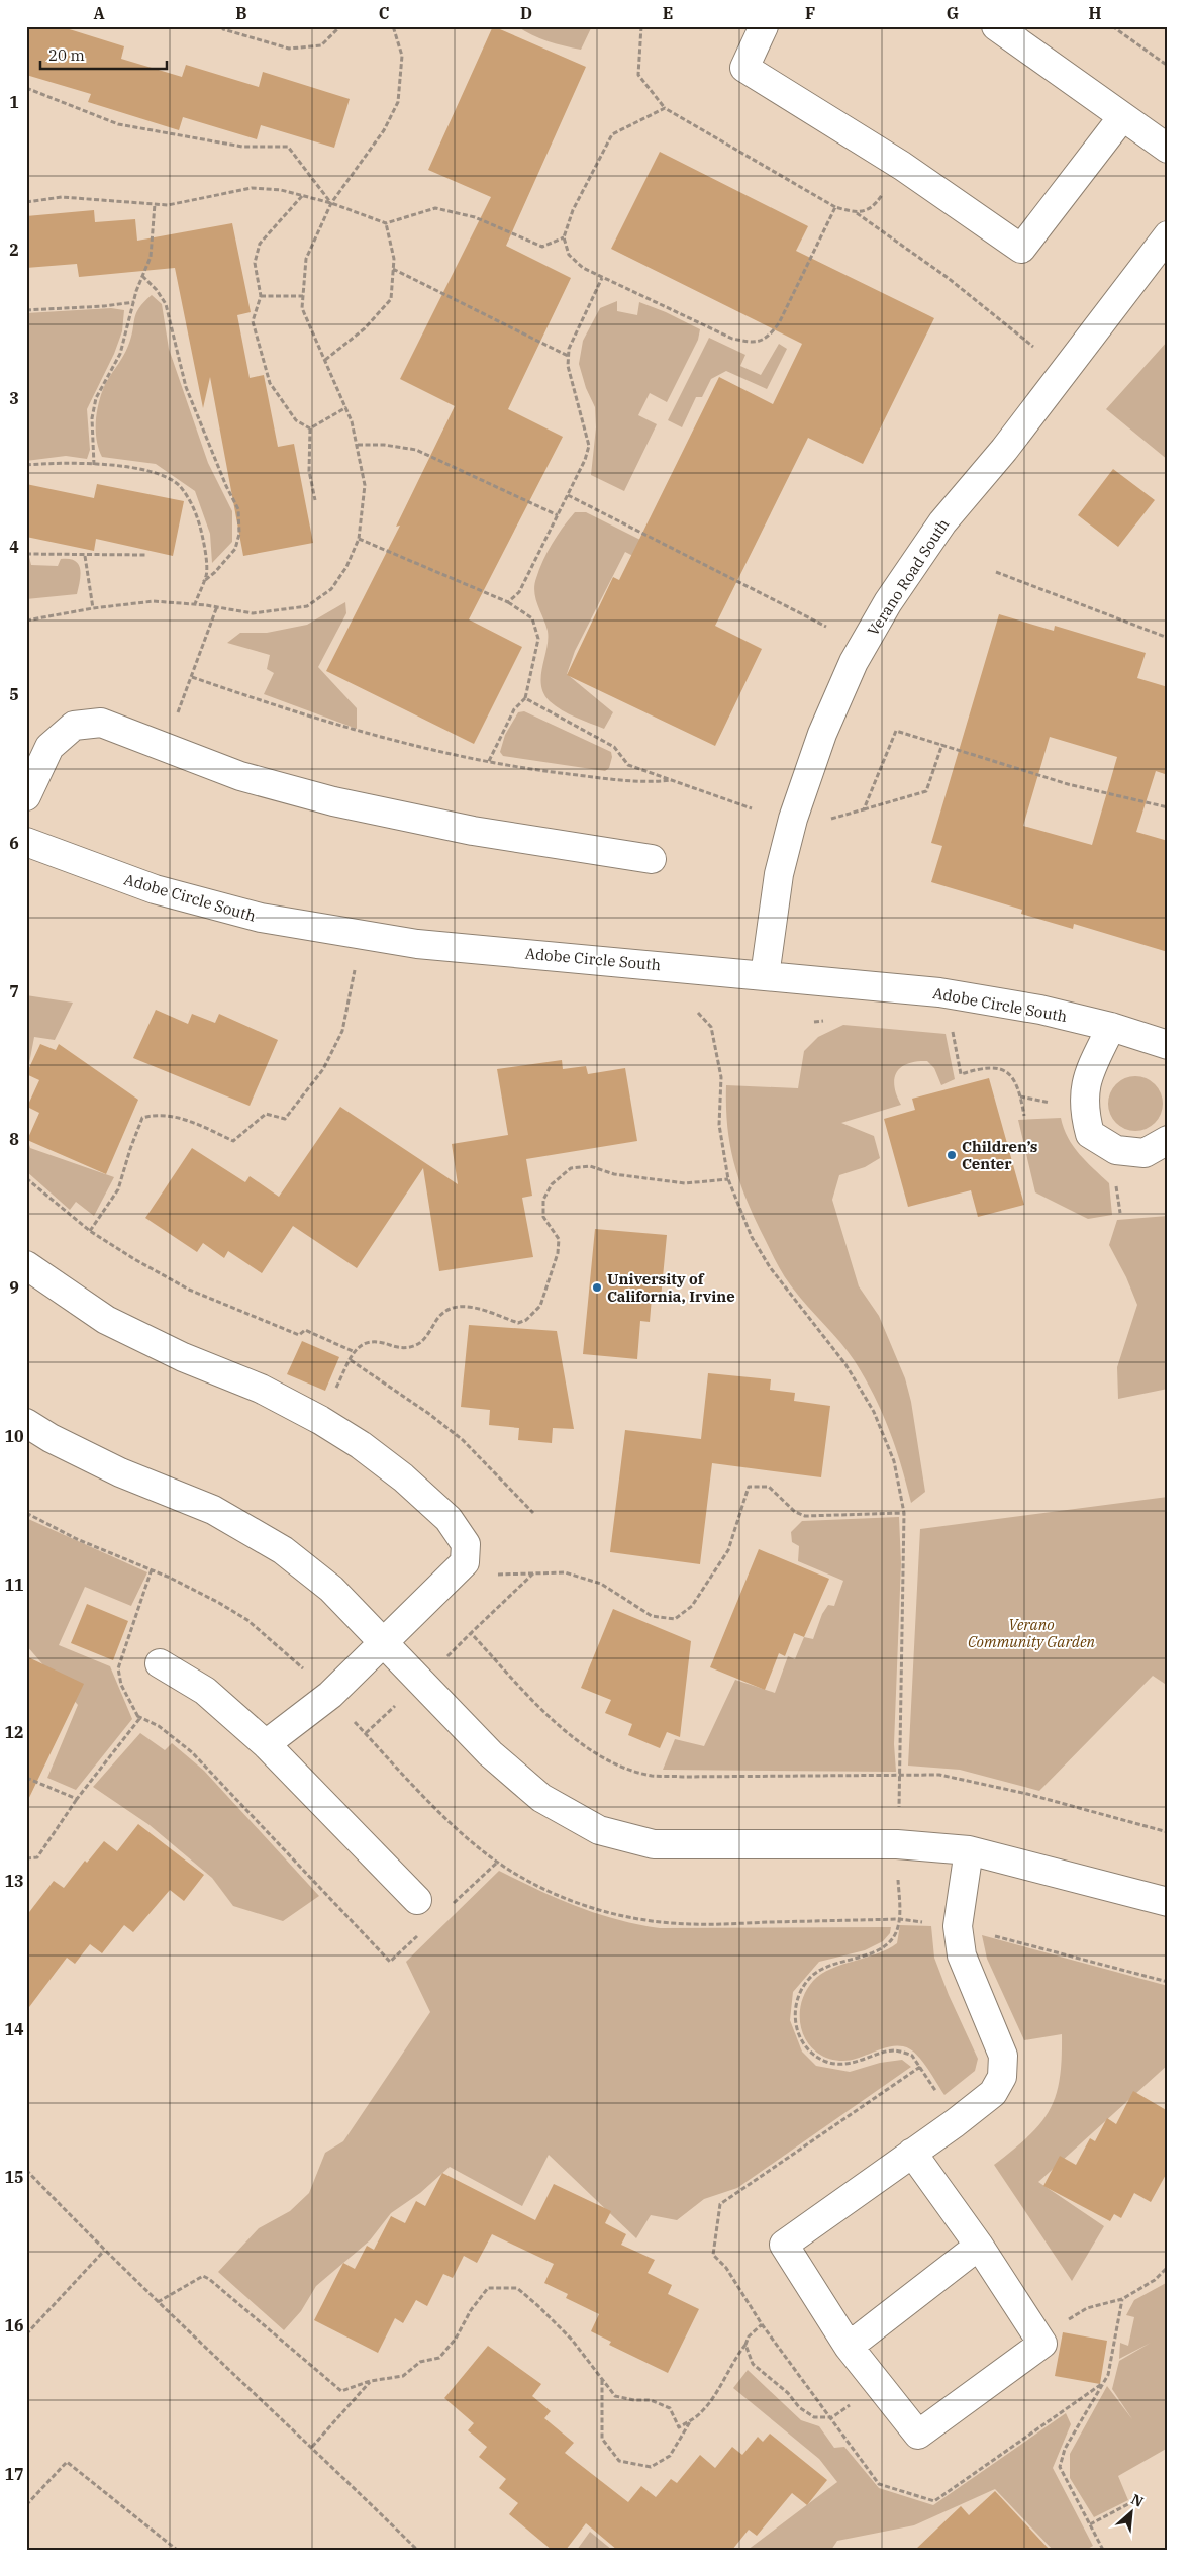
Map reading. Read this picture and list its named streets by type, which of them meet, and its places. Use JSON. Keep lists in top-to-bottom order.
{
  "streets": {
    "street": ["Verano Road South", "Adobe Circle South"]
  },
  "crossings": [
    ["Verano Road South", "Adobe Circle South"]
  ],
  "parks": ["Verano Community Garden"],
  "places": ["Children’s Center", "University of California, Irvine"],
  "scale_bar": "20 m",
  "north": "top right",
  "grid": {
    "columns": [
      "A",
      "B",
      "C",
      "D",
      "E",
      "F",
      "G",
      "H"
    ],
    "rows": [
      "1",
      "2",
      "3",
      "4",
      "5",
      "6",
      "7",
      "8",
      "9",
      "10",
      "11",
      "12",
      "13",
      "14",
      "15",
      "16",
      "17"
    ]
  }
}
